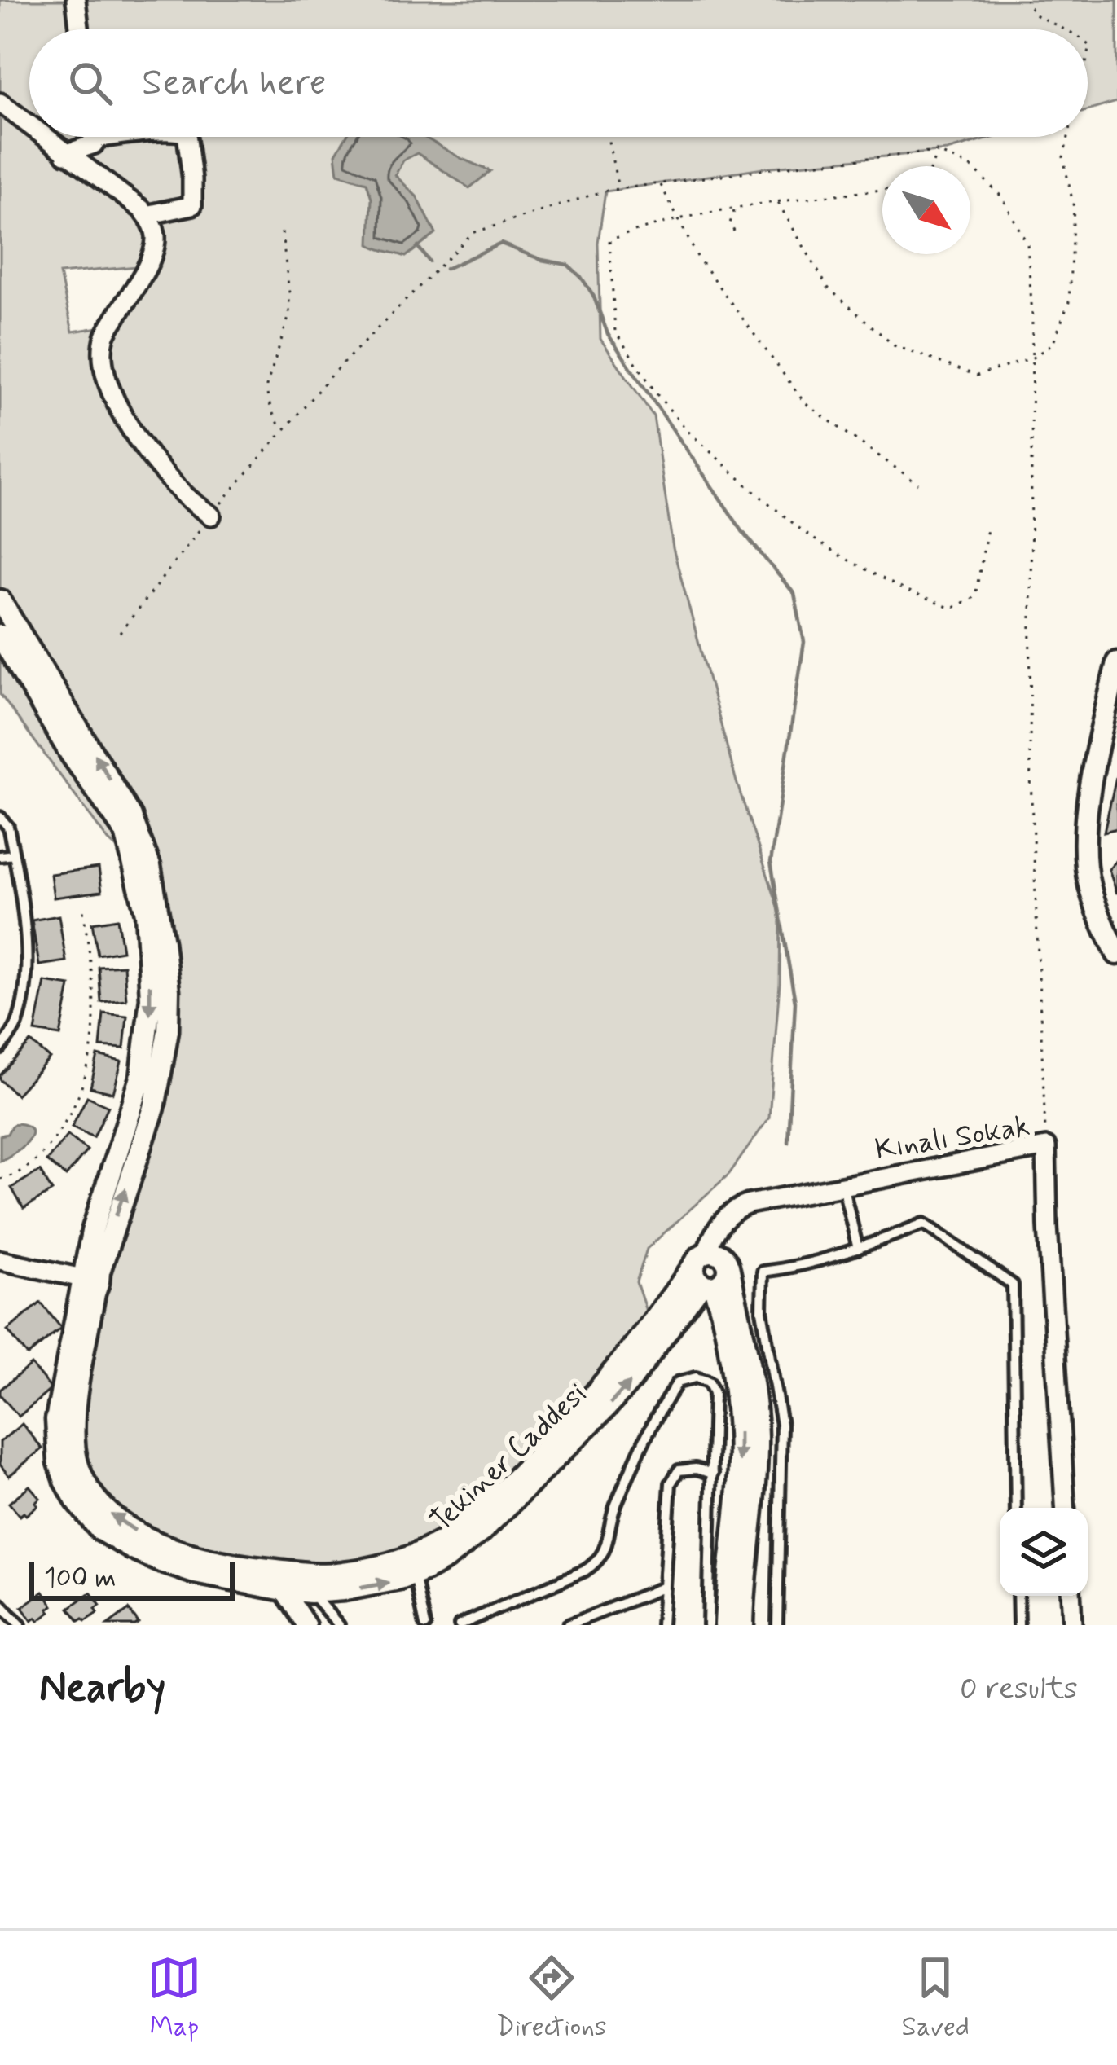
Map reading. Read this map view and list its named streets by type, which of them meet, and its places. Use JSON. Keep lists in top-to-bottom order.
{
  "streets": {
    "street": ["Kınalı Sokak", "Tekiner Caddesi"]
  },
  "crossings": [
    ["Kınalı Sokak", "Tekiner Caddesi"]
  ],
  "scale_bar": "100 m",
  "north": "bottom right",
  "page": {
    "search": "Search here",
    "scale": "100 m",
    "heading": ["Nearby", "0 results"],
    "nav": ["Map", "Directions", "Saved"]
  }
}
